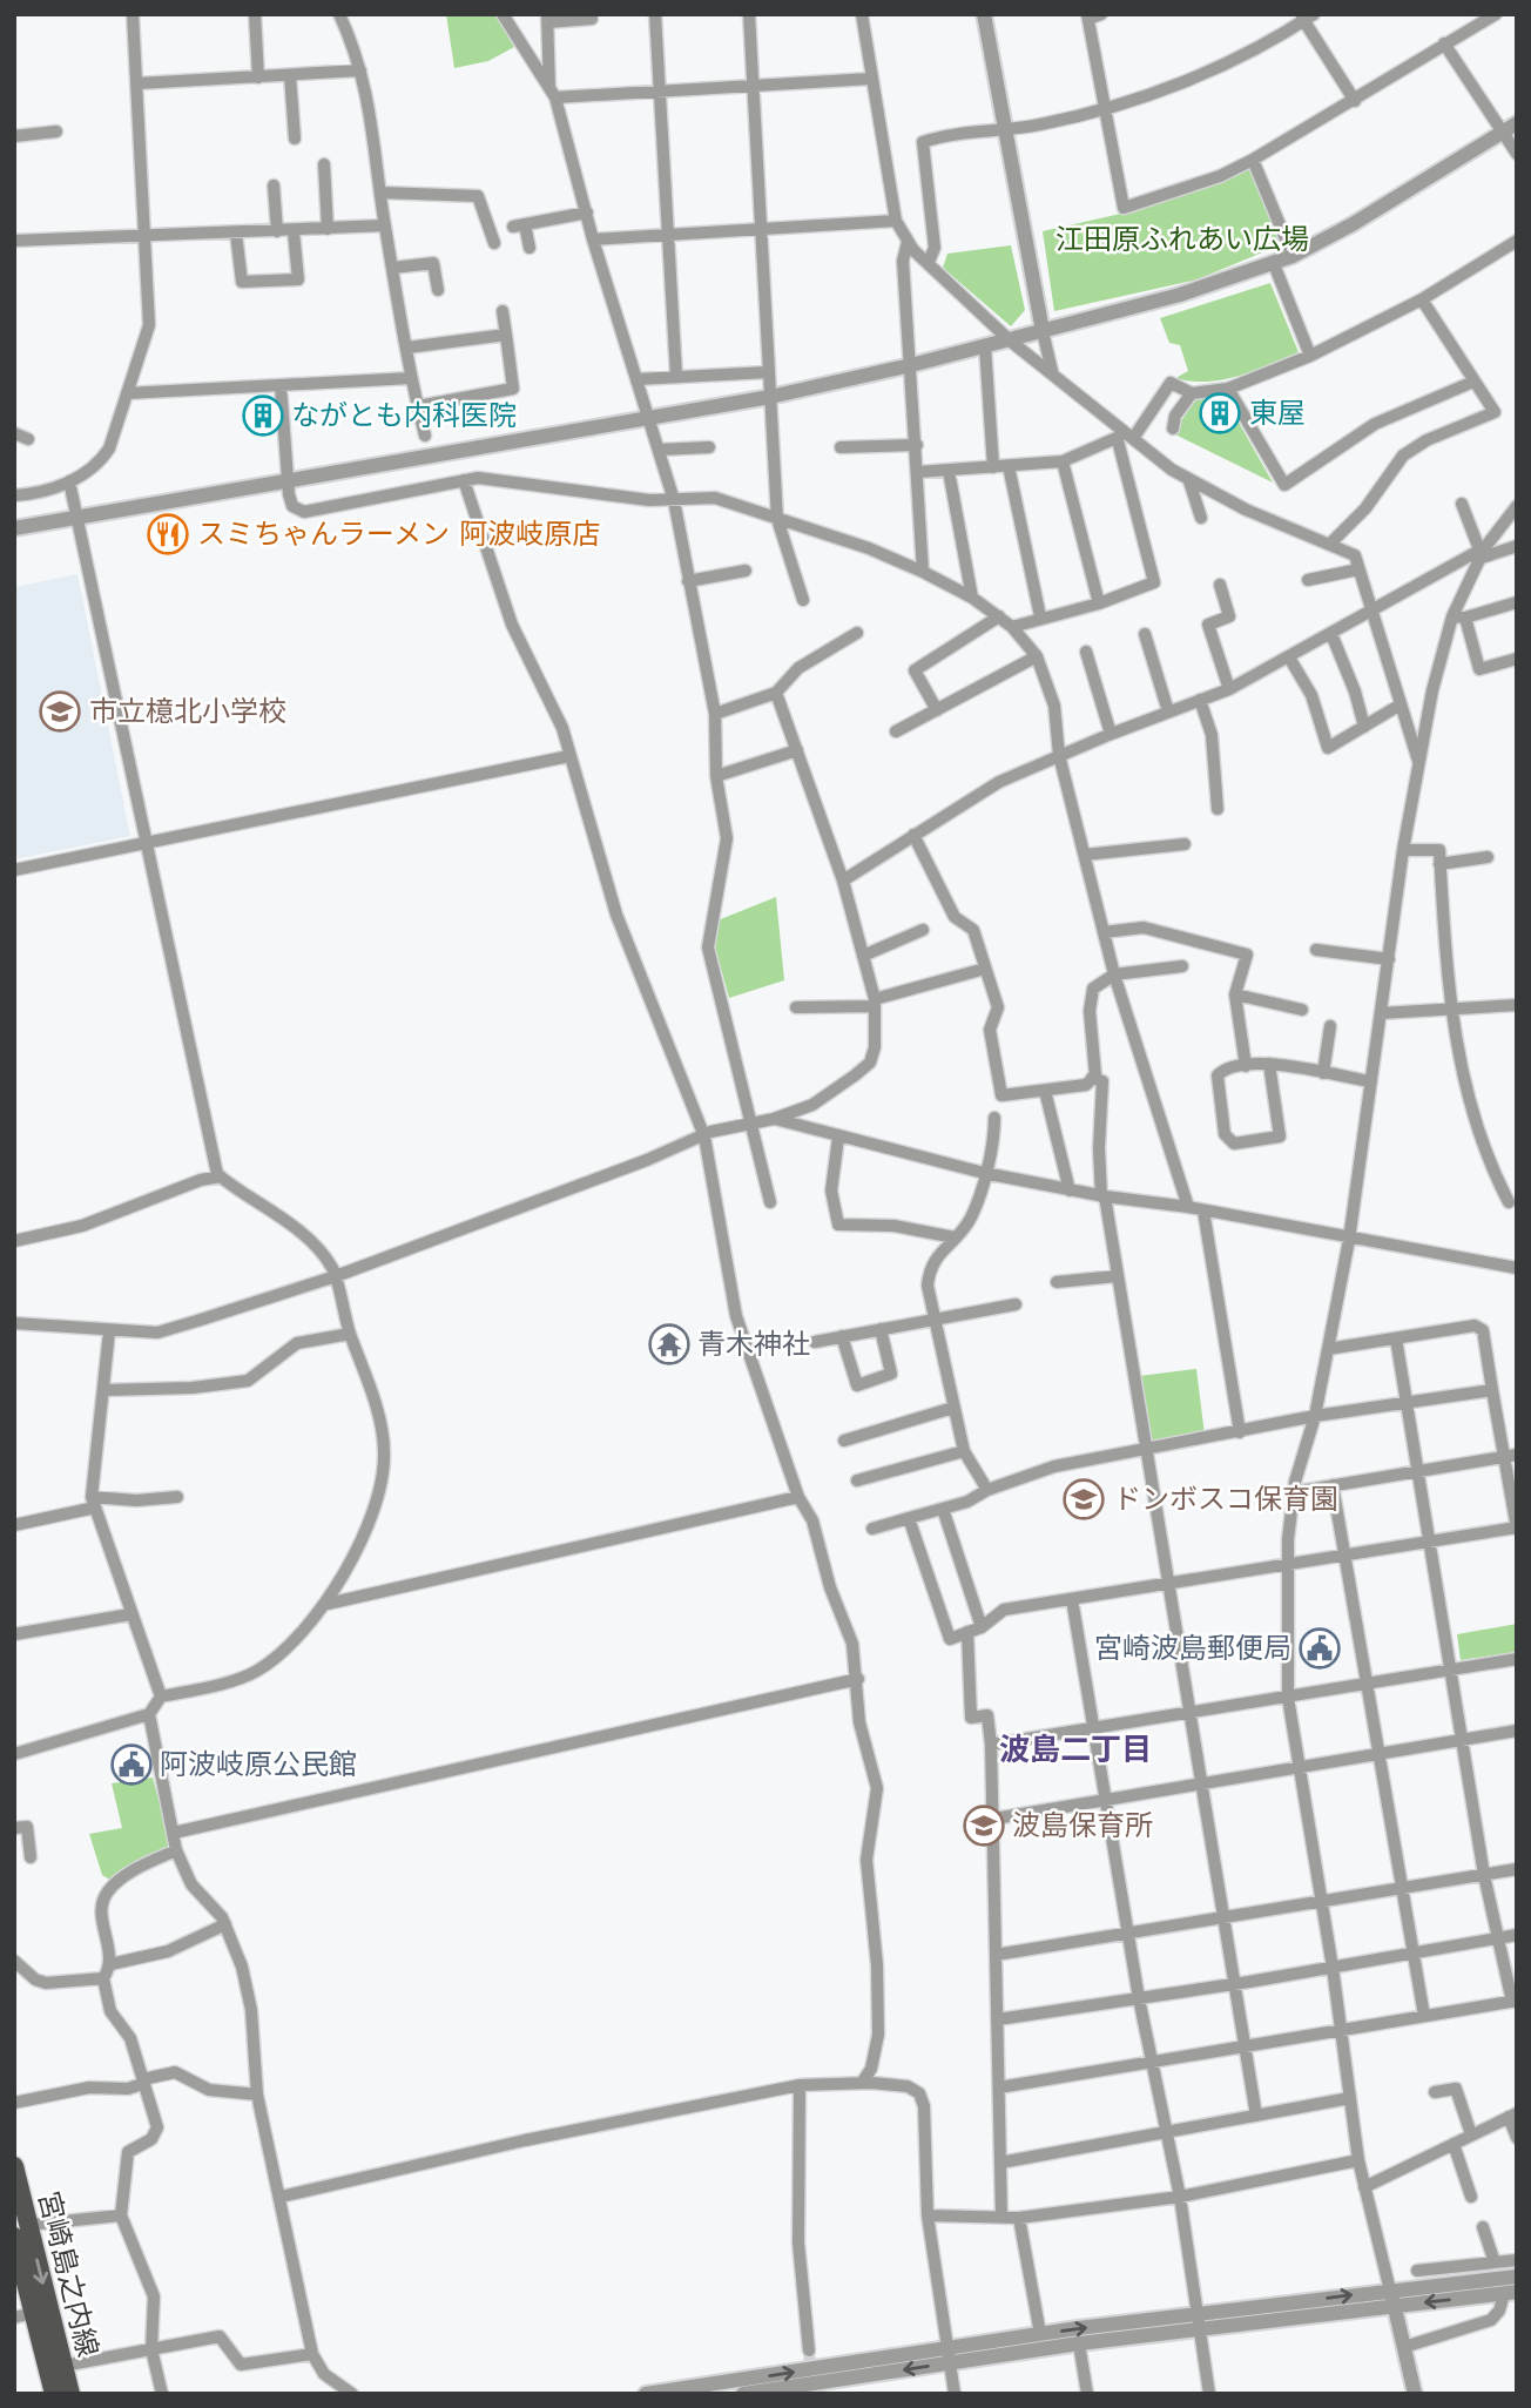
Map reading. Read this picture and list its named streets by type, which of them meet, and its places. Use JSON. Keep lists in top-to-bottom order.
{
  "streets": {
    "main road": ["宮崎島之内線"]
  },
  "districts": ["波島二丁目"],
  "parks": ["江田原ふれあい広場"],
  "places": {
    "building": ["東屋", "ながとも内科医院"],
    "restaurant": ["スミちゃんラーメン 阿波岐原店"],
    "school or university": ["市立檍北小学校", "ドンボスコ保育園", "波島保育所"],
    "temple": ["青木神社"],
    "public building": ["宮崎波島郵便局", "阿波岐原公民館"]
  }
}
